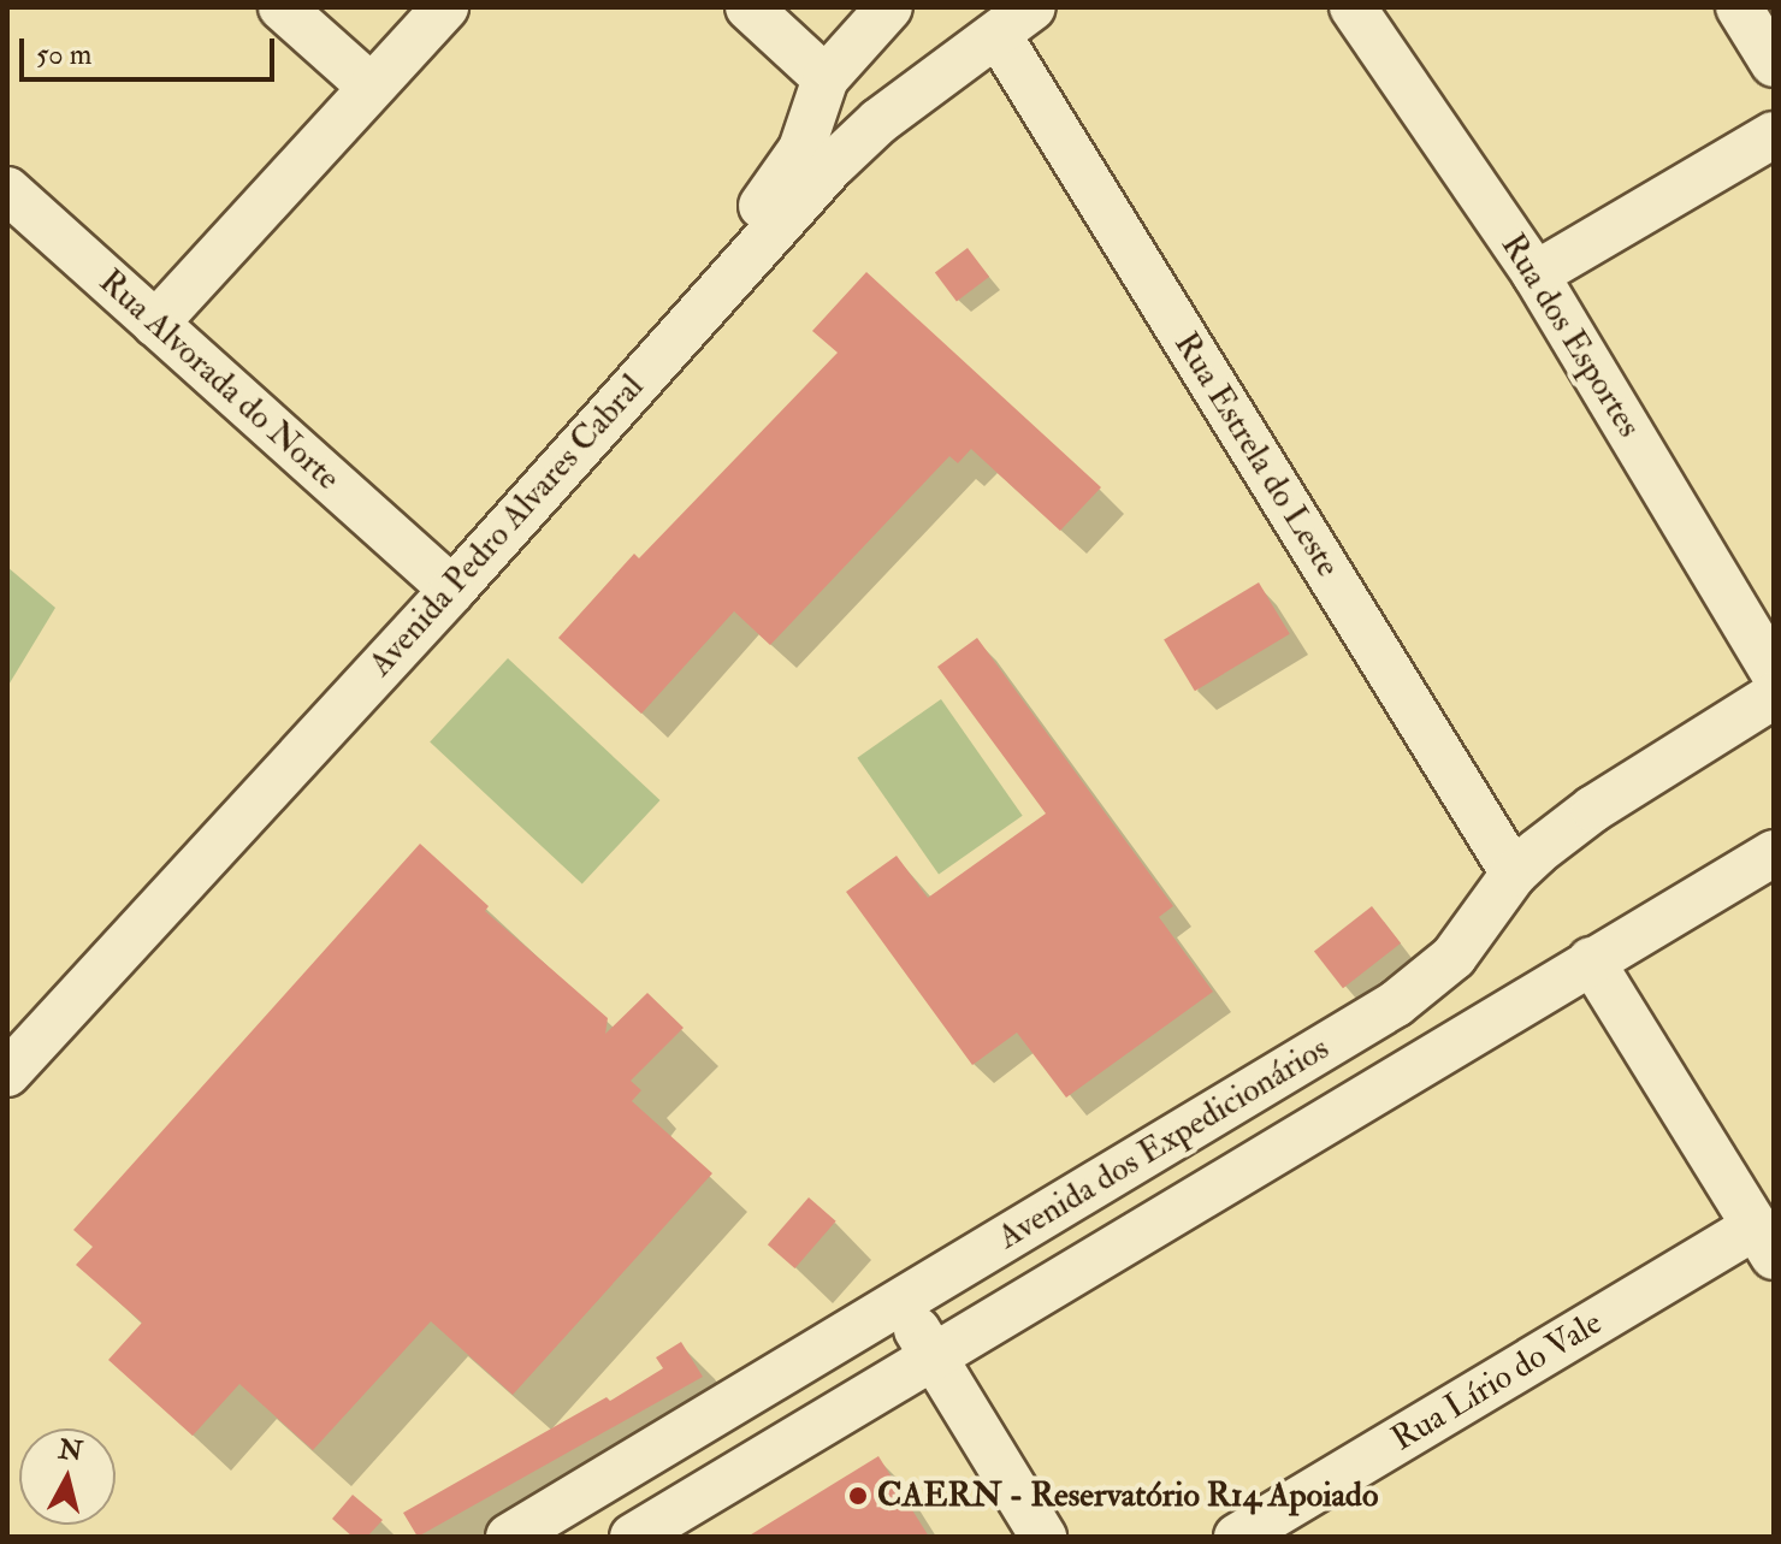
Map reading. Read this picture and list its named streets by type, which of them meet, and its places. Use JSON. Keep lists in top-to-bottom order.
{
  "streets": {
    "street": [
      "Rua dos Esportes",
      "Rua Alvorada do Norte",
      "Rua Estrela do Leste",
      "Avenida Pedro Alvares Cabral",
      "Avenida dos Expedicionários",
      "Rua Lírio do Vale"
    ]
  },
  "crossings": [
    ["Rua Alvorada do Norte", "Avenida Pedro Alvares Cabral"],
    ["Rua Estrela do Leste", "Avenida Pedro Alvares Cabral"],
    ["Rua Estrela do Leste", "Avenida dos Expedicionários"]
  ],
  "places": ["CAERN - Reservatório R14 Apoiado"],
  "scale_bar": "50 m",
  "north": "top"
}
